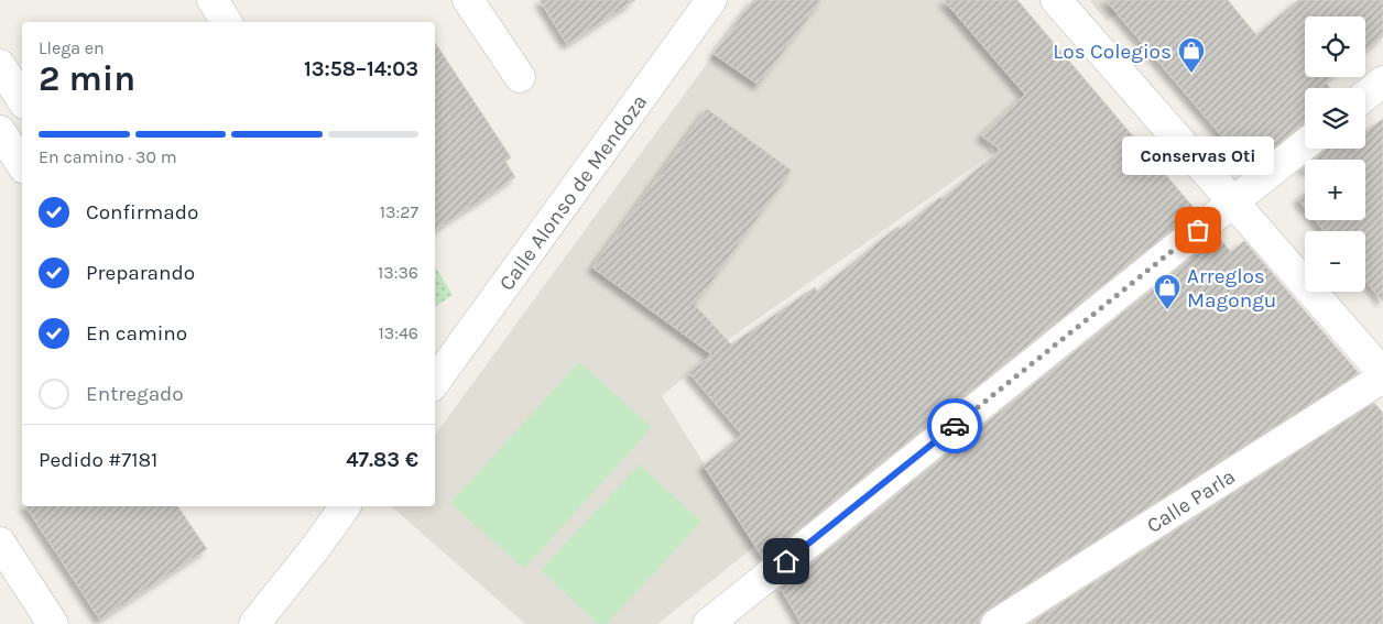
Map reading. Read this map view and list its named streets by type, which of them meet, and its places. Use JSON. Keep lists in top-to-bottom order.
{
  "streets": {
    "street": ["Calle Alonso de Mendoza", "Calle Parla"]
  },
  "places": {
    "shop": ["Los Colegios", "Arreglos Magongu"],
    "other": ["Conservas Oti"]
  },
  "page": {
    "map_buttons": ["+", "−"],
    "heading": ["2 min", "Llega en", "13:58–14:03"],
    "panel": ["Pedido #7181", "47.83 €"],
    "bar": "En camino · 30 m",
    "bubble": "Conservas Oti",
    "list": [
      ["Confirmado", "13:27"],
      ["Preparando", "13:36"],
      ["En camino", "13:46"],
      "Entregado"
    ]
  }
}
